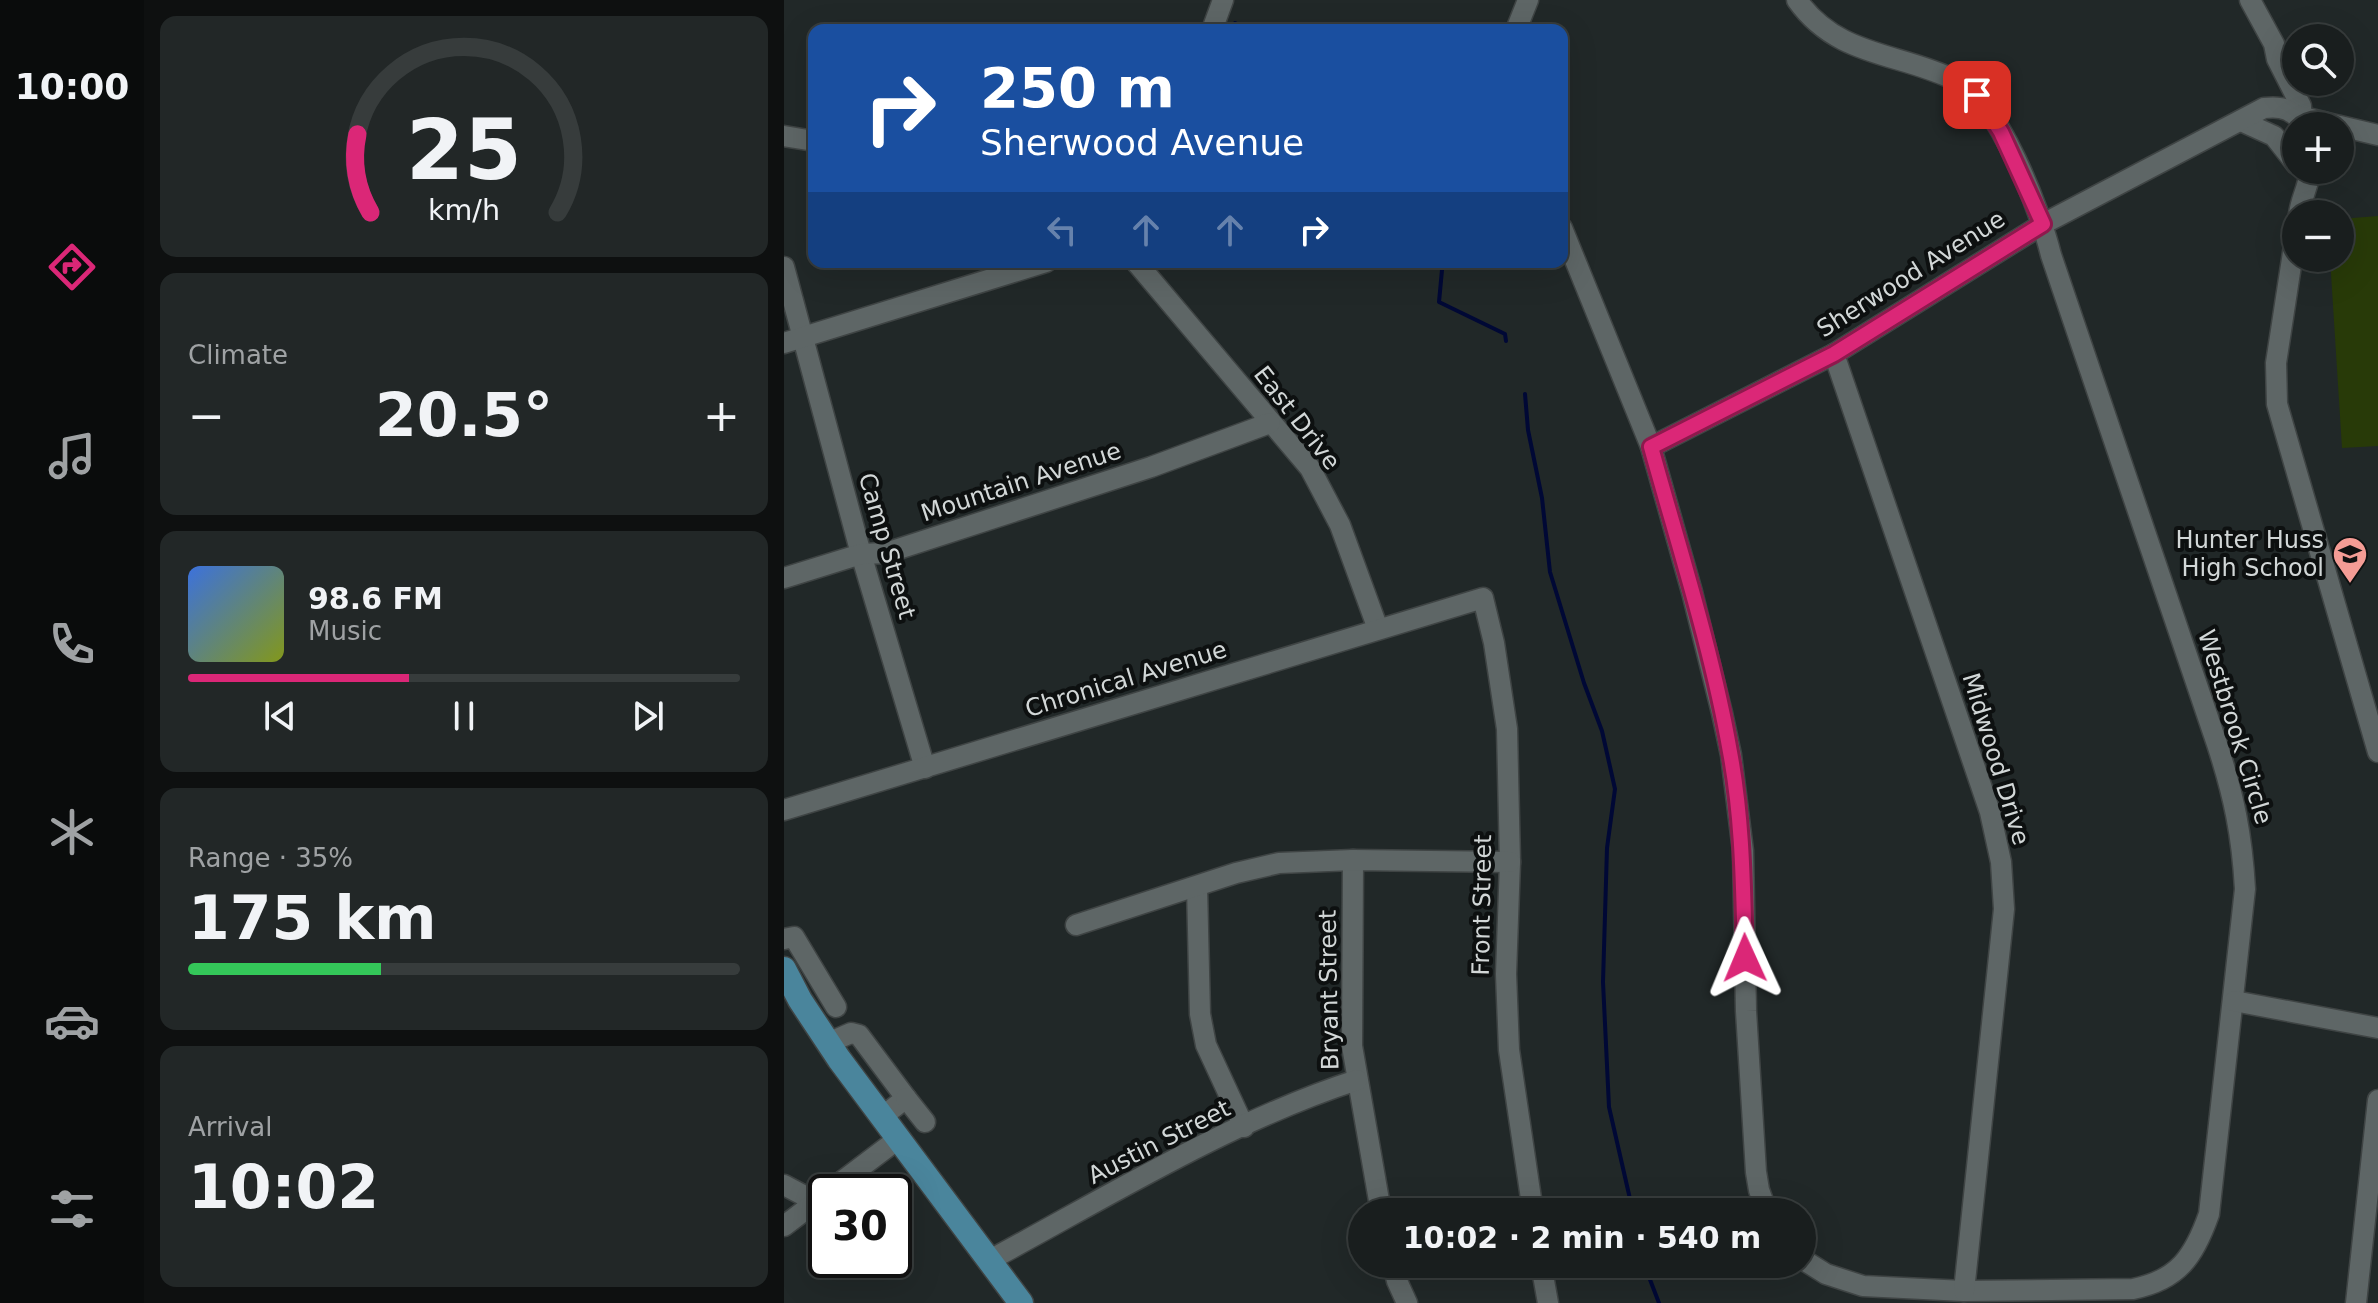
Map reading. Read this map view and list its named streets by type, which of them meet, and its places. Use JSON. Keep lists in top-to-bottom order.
{
  "streets": {
    "street": [
      "Sherwood Avenue",
      "East Drive",
      "Mountain Avenue",
      "Camp Street",
      "Chronical Avenue",
      "Westbrook Circle",
      "Midwood Drive",
      "Front Street",
      "Bryant Street",
      "Austin Street"
    ]
  },
  "crossings": [
    ["Sherwood Avenue", "Westbrook Circle"],
    ["Sherwood Avenue", "Midwood Drive"],
    ["East Drive", "Mountain Avenue"],
    ["East Drive", "Chronical Avenue"],
    ["Mountain Avenue", "Camp Street"],
    ["Camp Street", "Chronical Avenue"],
    ["Chronical Avenue", "Front Street"],
    ["Westbrook Circle", "Midwood Drive"],
    ["Bryant Street", "Austin Street"]
  ],
  "places": {
    "school or university": ["Hunter Huss High School"]
  },
  "page": {
    "tabs": "10:00",
    "map_buttons": ["+", "−"],
    "turn": ["250 m", "Sherwood Avenue"],
    "tile": [
      "Climate",
      ["Range · 35%", "175 km"],
      ["Arrival", "10:02"]
    ],
    "heat": ["−", "20.5°", "+"],
    "song": ["98.6 FM", "Music"],
    "limit": "30",
    "trip": "10:02 · 2 min · 540 m",
    "gauge": ["25", "km/h"]
  }
}
